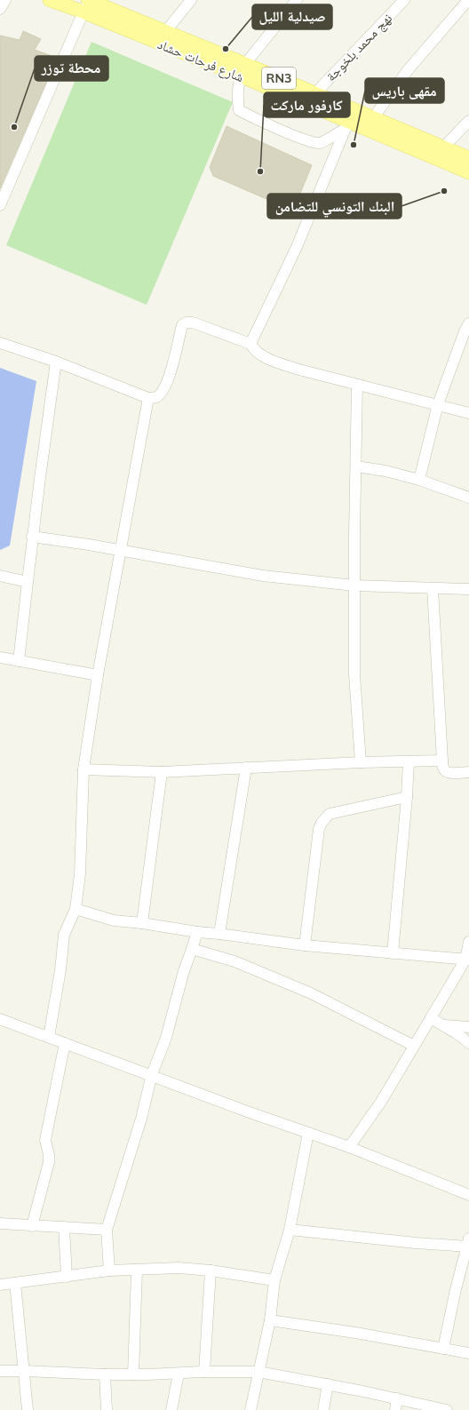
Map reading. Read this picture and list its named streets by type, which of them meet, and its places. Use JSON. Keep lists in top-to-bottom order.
{
  "streets": {
    "main road": ["شارع فرحات حشاد", "RN3"],
    "street": ["نهج محمد بلخوجة"]
  },
  "crossings": [
    ["نهج محمد بلخوجة", "شارع فرحات حشاد"]
  ],
  "places": [
    "صيدلية الليل",
    "محطة توزر",
    "مقهى باريس",
    "كارفور ماركت",
    "البنك التونسي للتضامن"
  ]
}
